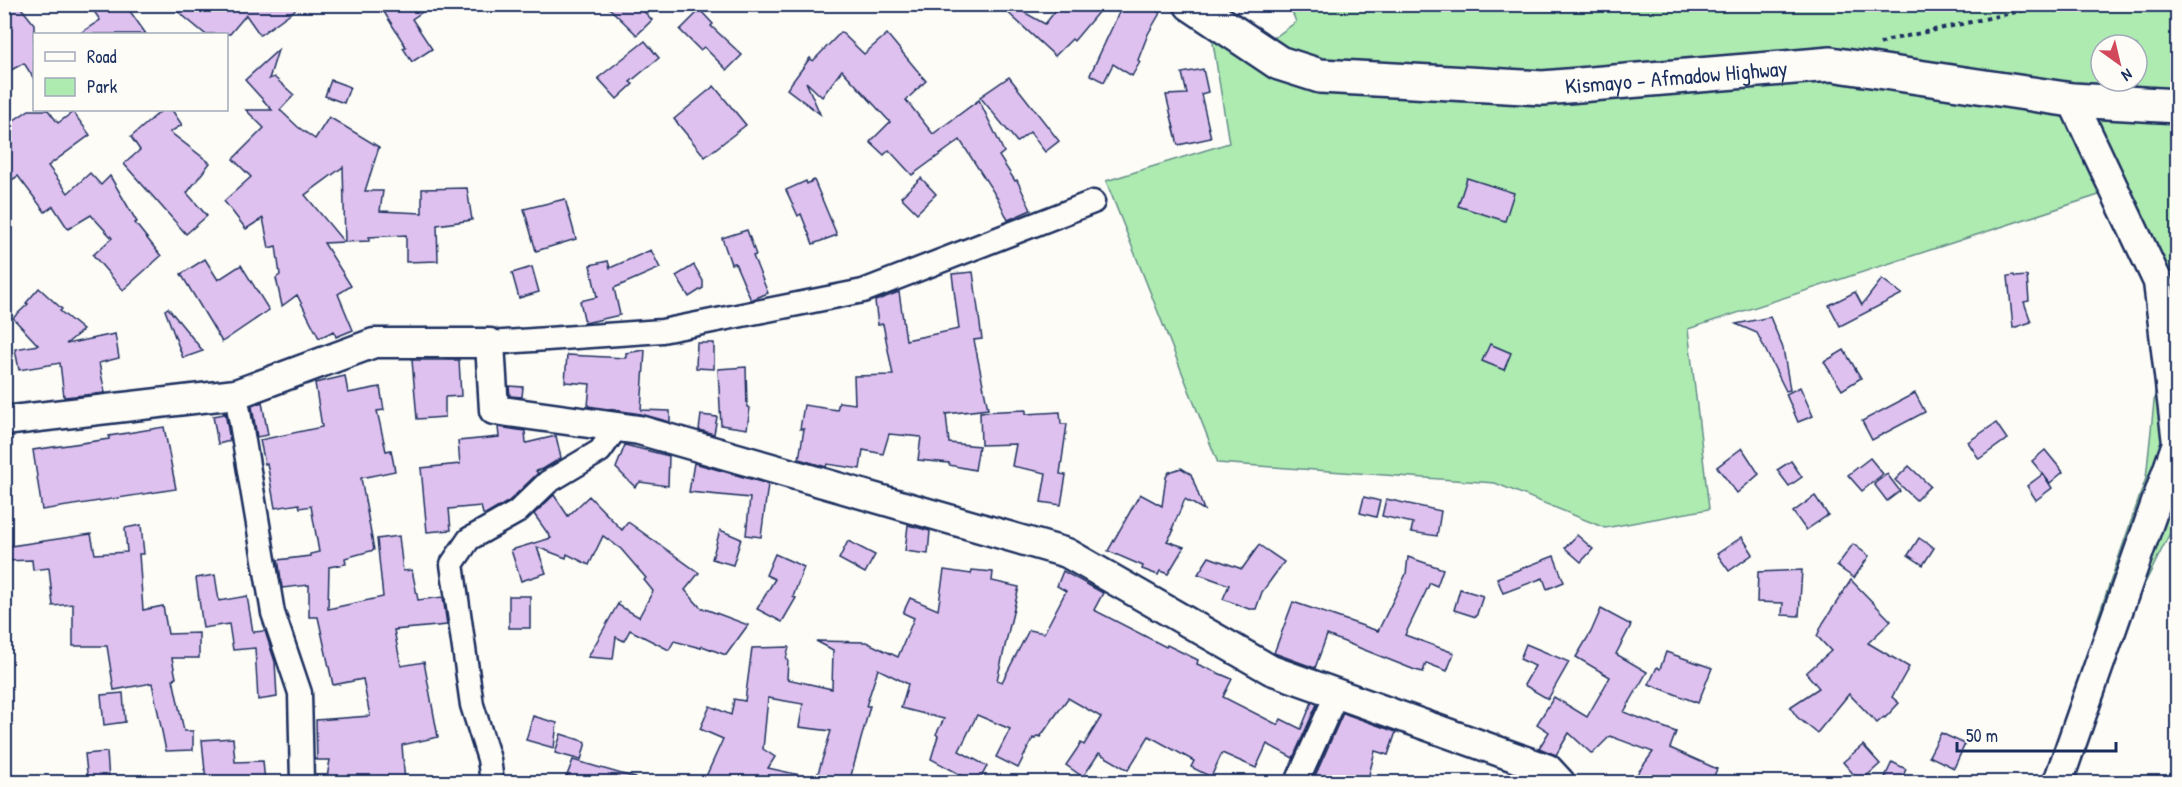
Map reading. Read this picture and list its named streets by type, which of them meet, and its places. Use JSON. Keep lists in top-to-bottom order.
{
  "streets": {
    "main road": ["Kismayo - Afmadow Highway"]
  },
  "legend": ["Road", "Park"],
  "scale_bar": "50 m",
  "north": "bottom right"
}
